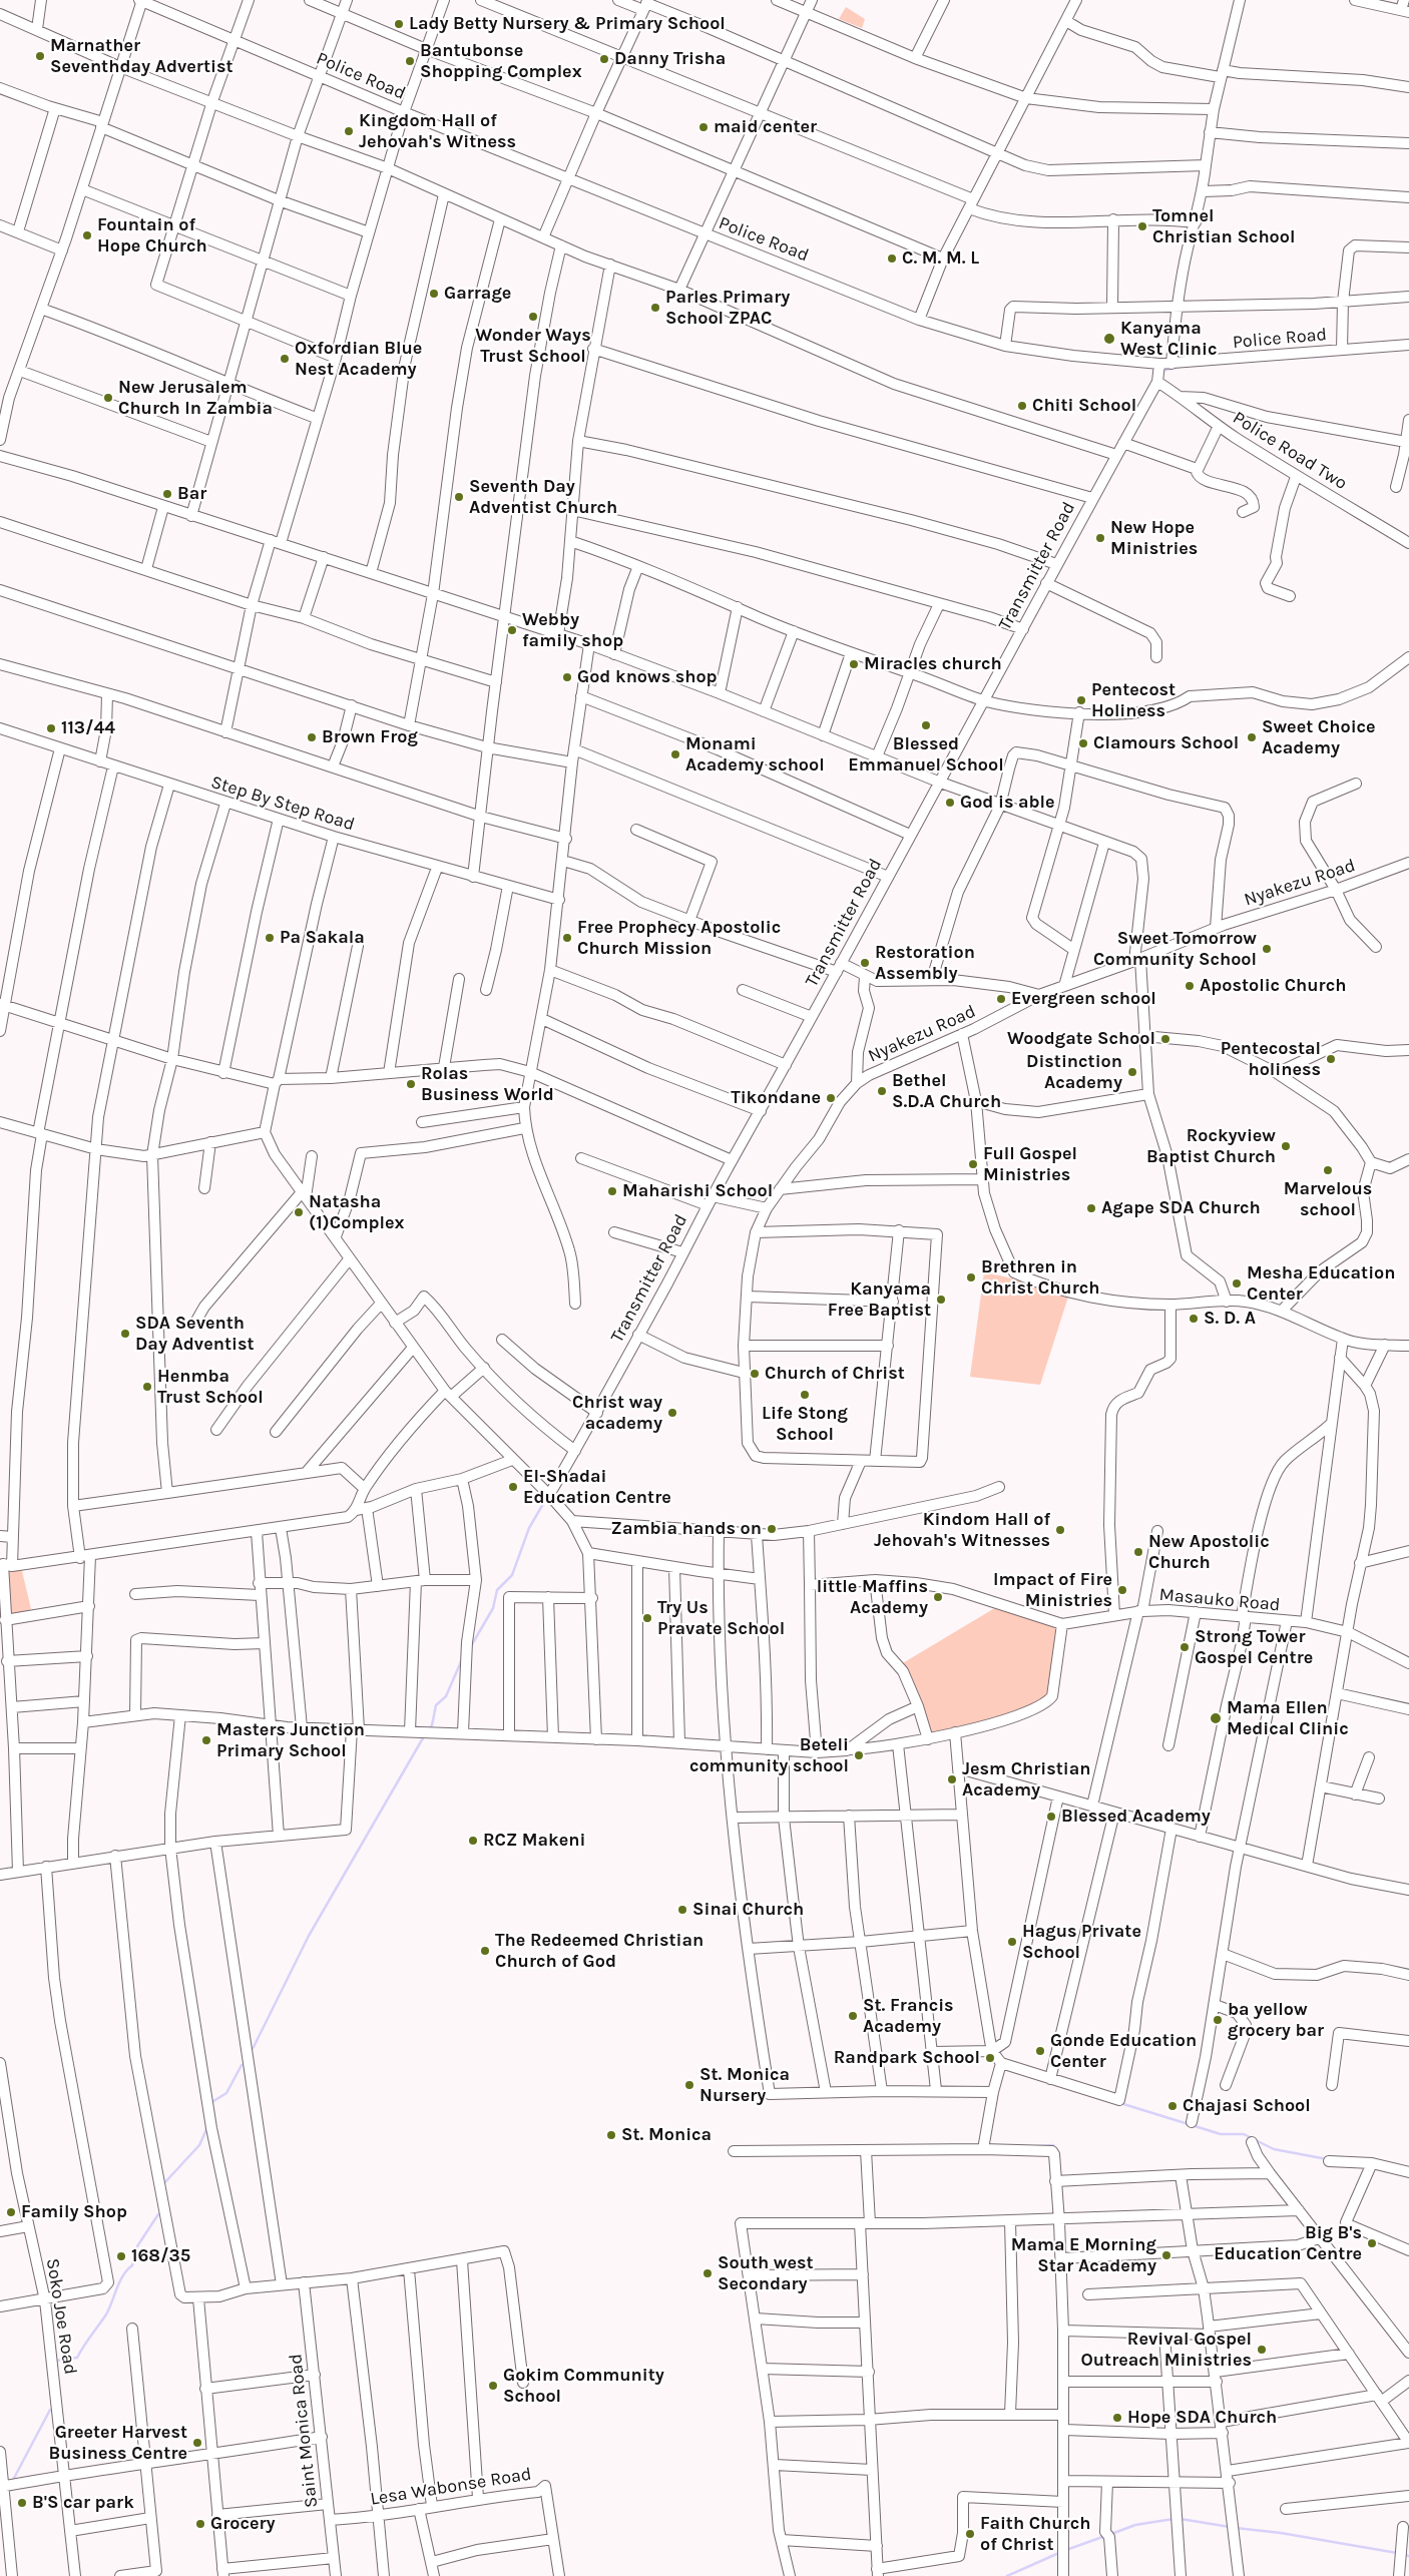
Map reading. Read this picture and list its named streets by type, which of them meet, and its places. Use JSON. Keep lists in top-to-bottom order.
{
  "streets": {
    "street": [
      "Police Road",
      "Police Road Two",
      "Transmitter Road",
      "Step By Step Road",
      "Nyakezu Road",
      "Masauko Road",
      "Soko Joe Road",
      "Saint Monica Road",
      "Lesa Wabonse Road"
    ]
  },
  "crossings": [
    ["Police Road", "Transmitter Road"],
    ["Police Road Two", "Transmitter Road"],
    ["Saint Monica Road", "Lesa Wabonse Road"]
  ],
  "places": [
    "Lady Betty Nursery & Primary School",
    "Marnather Seventhday Advertist",
    "Danny Trisha",
    "Bantubonse Shopping Complex",
    "maid center",
    "Kingdom Hall of Jehovah's Witness",
    "Tomnel Christian School",
    "Fountain of Hope Church",
    "C. M. M. L",
    "Garrage",
    "Parles Primary School ZPAC",
    "Wonder Ways Trust School",
    "Kanyama West Clinic",
    "Oxfordian Blue Nest Academy",
    "New Jerusalem Church In Zambia",
    "Chiti School",
    "Bar",
    "Seventh Day Adventist Church",
    "New Hope Ministries",
    "Webby family shop",
    "Miracles church",
    "God knows shop",
    "Pentecost Holiness",
    "Blessed Emmanuel School",
    "113/44",
    "Brown Frog",
    "Sweet Choice Academy",
    "Clamours School",
    "Monami Academy school",
    "God is able",
    "Pa Sakala",
    "Free Prophecy Apostolic Church Mission",
    "Sweet Tomorrow Community School",
    "Restoration Assembly",
    "Apostolic Church",
    "Evergreen school",
    "Woodgate School",
    "Pentecostal holiness",
    "Distinction Academy",
    "Rolas Business World",
    "Bethel S.D.A Church",
    "Tikondane",
    "Rockyview Baptist Church",
    "Full Gospel Ministries",
    "Marvelous school",
    "Maharishi School",
    "Agape SDA Church",
    "Natasha (1)Complex",
    "Brethren in Christ Church",
    "Mesha Education Center",
    "Kanyama Free Baptist",
    "S. D. A",
    "SDA Seventh Day Adventist",
    "Church of Christ",
    "Henmba Trust School",
    "Life Stong School",
    "Christ way academy",
    "El-Shadai Education Centre",
    "Zambia hands on",
    "Kindom Hall of Jehovah's Witnesses",
    "New Apostolic Church",
    "Impact of Fire Ministries",
    "little Maffins Academy",
    "Try Us Pravate School",
    "Strong Tower Gospel Centre",
    "Mama Ellen Medical Clinic",
    "Masters Junction Primary School",
    "Beteli community school",
    "Jesm Christian Academy",
    "Blessed Academy",
    "RCZ Makeni",
    "Sinai Church",
    "Hagus Private School",
    "The Redeemed Christian Church of God",
    "St. Francis Academy",
    "ba yellow grocery bar",
    "Gonde Education Center",
    "Randpark School",
    "St. Monica Nursery",
    "Chajasi School",
    "St. Monica",
    "Family Shop",
    "Big B's Education Centre",
    "Mama E Morning Star Academy",
    "168/35",
    "South west Secondary",
    "Revival Gospel Outreach Ministries",
    "Gokim Community School",
    "Hope SDA Church",
    "Greeter Harvest Business Centre",
    "B'S car park",
    "Grocery",
    "Faith Church of Christ"
  ]
}
